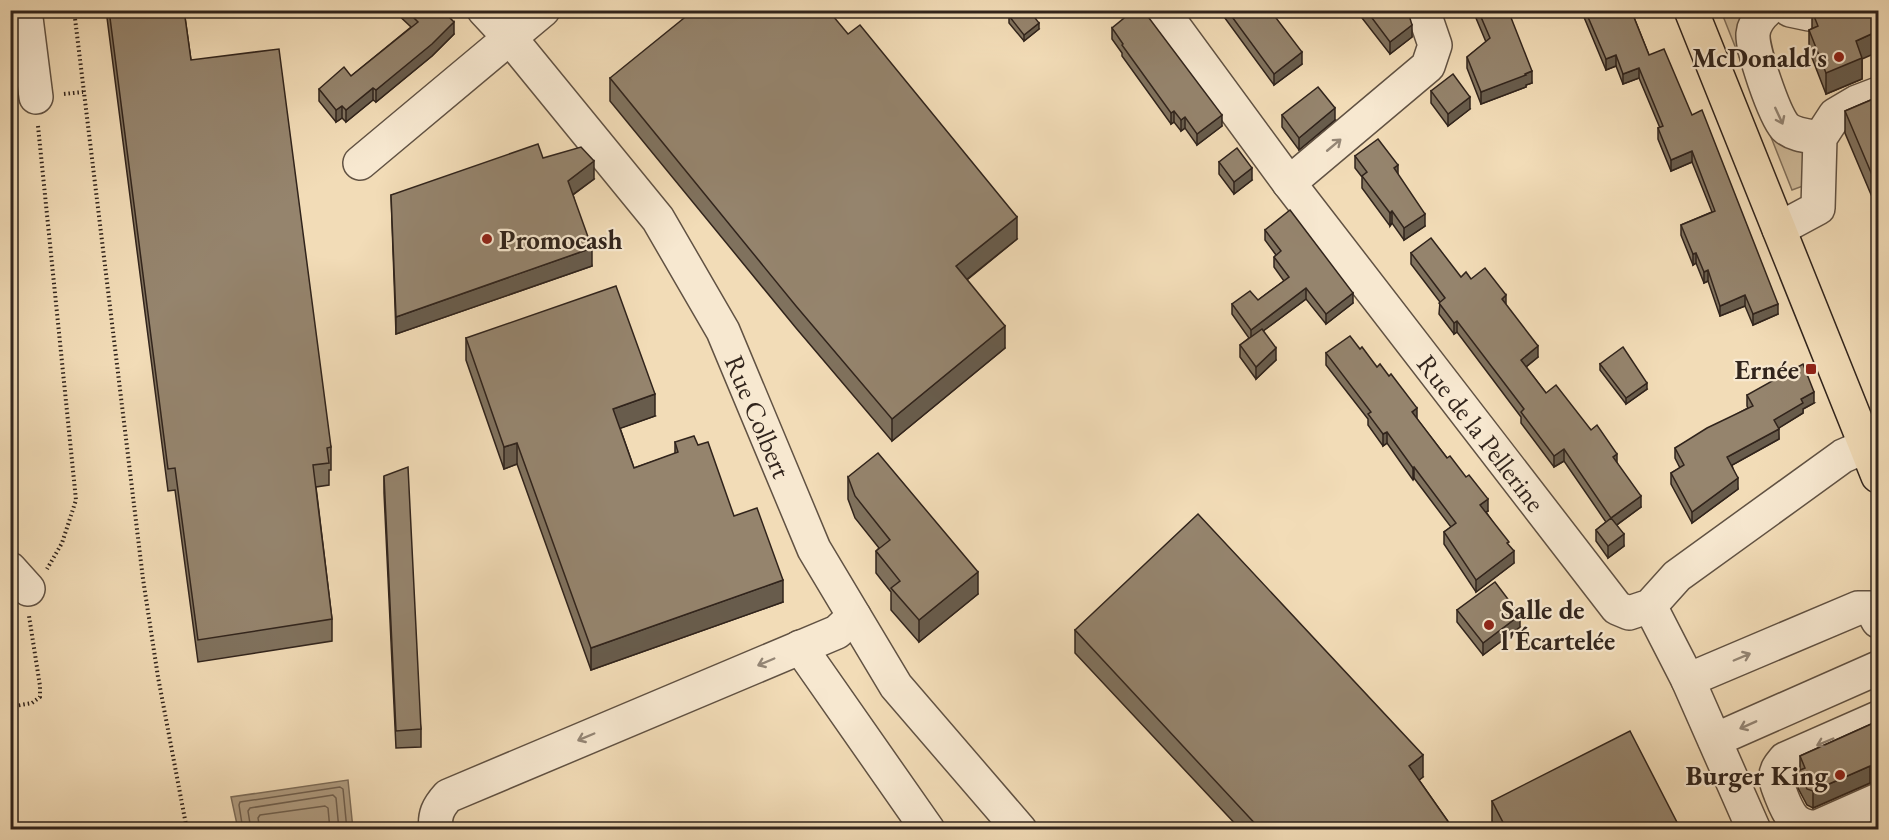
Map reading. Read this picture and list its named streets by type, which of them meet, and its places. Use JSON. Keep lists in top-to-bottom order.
{
  "streets": {
    "street": ["Rue Colbert", "Rue de la Pellerine"]
  },
  "places": {
    "other": [
      "McDonald's",
      "Promocash",
      "Salle de l'Écartelée",
      "Burger King"
    ],
    "transit": ["Ernée"]
  }
}
